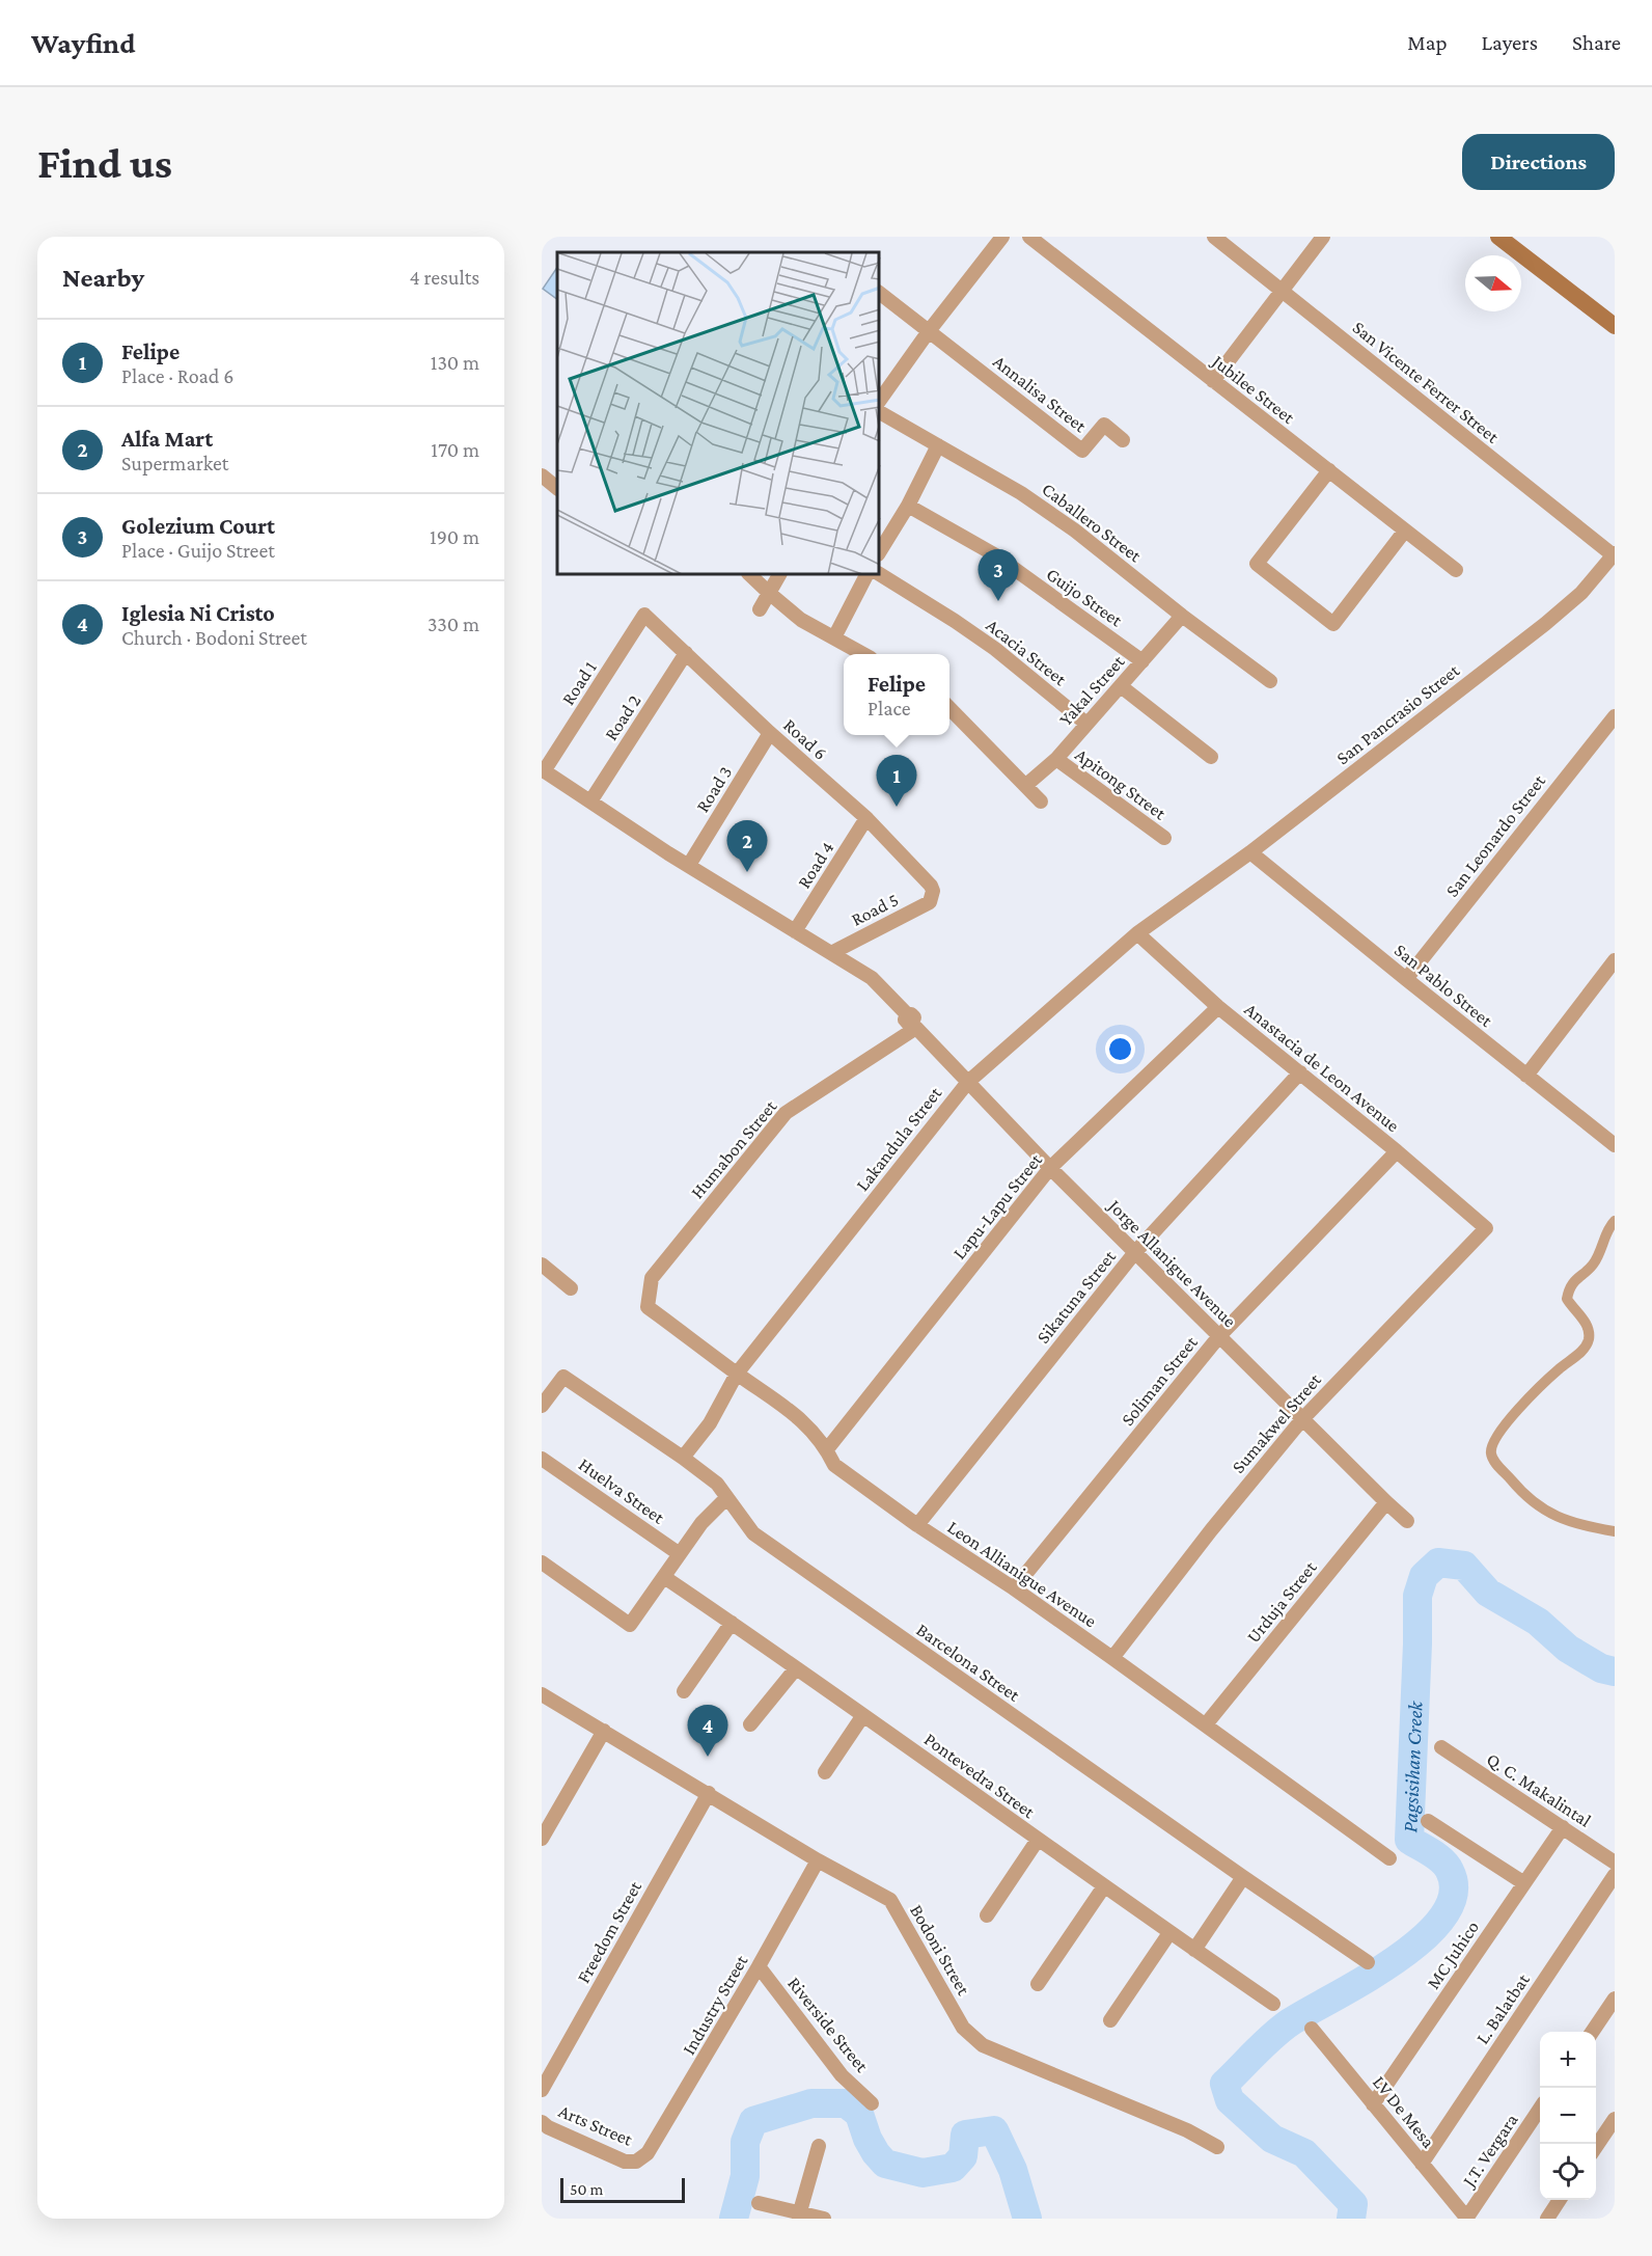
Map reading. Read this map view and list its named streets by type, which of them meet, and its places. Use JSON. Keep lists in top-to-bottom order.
{
  "streets": {
    "street": [
      "San Vicente Ferrer Street",
      "Jubilee Street",
      "Annalisa Street",
      "Caballero Street",
      "Guijo Street",
      "Acacia Street",
      "Road 1",
      "Yakal Street",
      "San Pancrasio Street",
      "Road 2",
      "Road 6",
      "Apitong Street",
      "Road 3",
      "San Leonardo Street",
      "Road 4",
      "Road 5",
      "San Pablo Street",
      "Anastacia de Leon Avenue",
      "Lakandula Street",
      "Humabon Street",
      "Lapu-Lapu Street",
      "Jorge Allanigue Avenue",
      "Sikatuna Street",
      "Soliman Street",
      "Sumakwel Street",
      "Huelva Street",
      "Leon Allianigue Avenue",
      "Urduja Street",
      "Barcelona Street",
      "Pontevedra Street",
      "Q. C. Makalintal",
      "Freedom Street",
      "Bodoni Street",
      "MC Juhico",
      "Industry Street",
      "L. Balatbat",
      "Riverside Street",
      "LV De Mesa",
      "Arts Street",
      "J.T. Vergara"
    ]
  },
  "crossings": [
    ["San Vicente Ferrer Street", "San Pancrasio Street"],
    ["Caballero Street", "Yakal Street"],
    ["Guijo Street", "Yakal Street"],
    ["Acacia Street", "Yakal Street"],
    ["Road 1", "Road 6"],
    ["Road 1", "Jorge Allanigue Avenue"],
    ["Yakal Street", "Apitong Street"],
    ["San Pancrasio Street", "San Pablo Street"],
    ["San Pancrasio Street", "Lakandula Street"],
    ["Road 2", "Road 6"],
    ["Road 2", "Jorge Allanigue Avenue"],
    ["Road 6", "Road 3"],
    ["Road 6", "Road 4"],
    ["Road 6", "Road 5"],
    ["Road 3", "Jorge Allanigue Avenue"],
    ["San Leonardo Street", "San Pablo Street"],
    ["Road 4", "Jorge Allanigue Avenue"],
    ["Road 5", "Jorge Allanigue Avenue"],
    ["Anastacia de Leon Avenue", "Lakandula Street"],
    ["Anastacia de Leon Avenue", "Lapu-Lapu Street"],
    ["Anastacia de Leon Avenue", "Sikatuna Street"],
    ["Anastacia de Leon Avenue", "Soliman Street"],
    ["Anastacia de Leon Avenue", "Sumakwel Street"],
    ["Lakandula Street", "Jorge Allanigue Avenue"],
    ["Lakandula Street", "Leon Allianigue Avenue"],
    ["Lakandula Street", "Barcelona Street"],
    ["Humabon Street", "Jorge Allanigue Avenue"],
    ["Humabon Street", "Leon Allianigue Avenue"],
    ["Lapu-Lapu Street", "Jorge Allanigue Avenue"],
    ["Lapu-Lapu Street", "Leon Allianigue Avenue"],
    ["Jorge Allanigue Avenue", "Sikatuna Street"],
    ["Jorge Allanigue Avenue", "Soliman Street"],
    ["Jorge Allanigue Avenue", "Sumakwel Street"],
    ["Jorge Allanigue Avenue", "Urduja Street"],
    ["Sikatuna Street", "Leon Allianigue Avenue"],
    ["Soliman Street", "Leon Allianigue Avenue"],
    ["Sumakwel Street", "Leon Allianigue Avenue"],
    ["Leon Allianigue Avenue", "Urduja Street"],
    ["Q. C. Makalintal", "MC Juhico"],
    ["Freedom Street", "Bodoni Street"],
    ["Bodoni Street", "Industry Street"],
    ["MC Juhico", "LV De Mesa"],
    ["Industry Street", "Riverside Street"],
    ["Industry Street", "Arts Street"],
    ["L. Balatbat", "LV De Mesa"],
    ["LV De Mesa", "J.T. Vergara"]
  ],
  "water": ["Pagsisihan Creek"],
  "scale_bar": "50 m",
  "north": "right",
  "page": {
    "header": "Wayfind",
    "nav": ["Map", "Layers", "Share"],
    "buttons": "Directions",
    "title": "Find us",
    "heading": ["Nearby", "4 results"],
    "list": [
      {
        "mark": "1",
        "name": "Felipe",
        "note": "Place · Road 6",
        "value": "130 m"
      },
      {
        "mark": "2",
        "name": "Alfa Mart",
        "note": "Supermarket",
        "value": "170 m"
      },
      {
        "mark": "3",
        "name": "Golezium Court",
        "note": "Place · Guijo Street",
        "value": "190 m"
      },
      {
        "mark": "4",
        "name": "Iglesia Ni Cristo",
        "note": "Church · Bodoni Street",
        "value": "330 m"
      }
    ],
    "pins": [
      "3",
      "1",
      "2",
      "4"
    ],
    "popup": ["Felipe", "Place"],
    "map_buttons": ["+", "−"],
    "scale": "50 m"
  }
}
